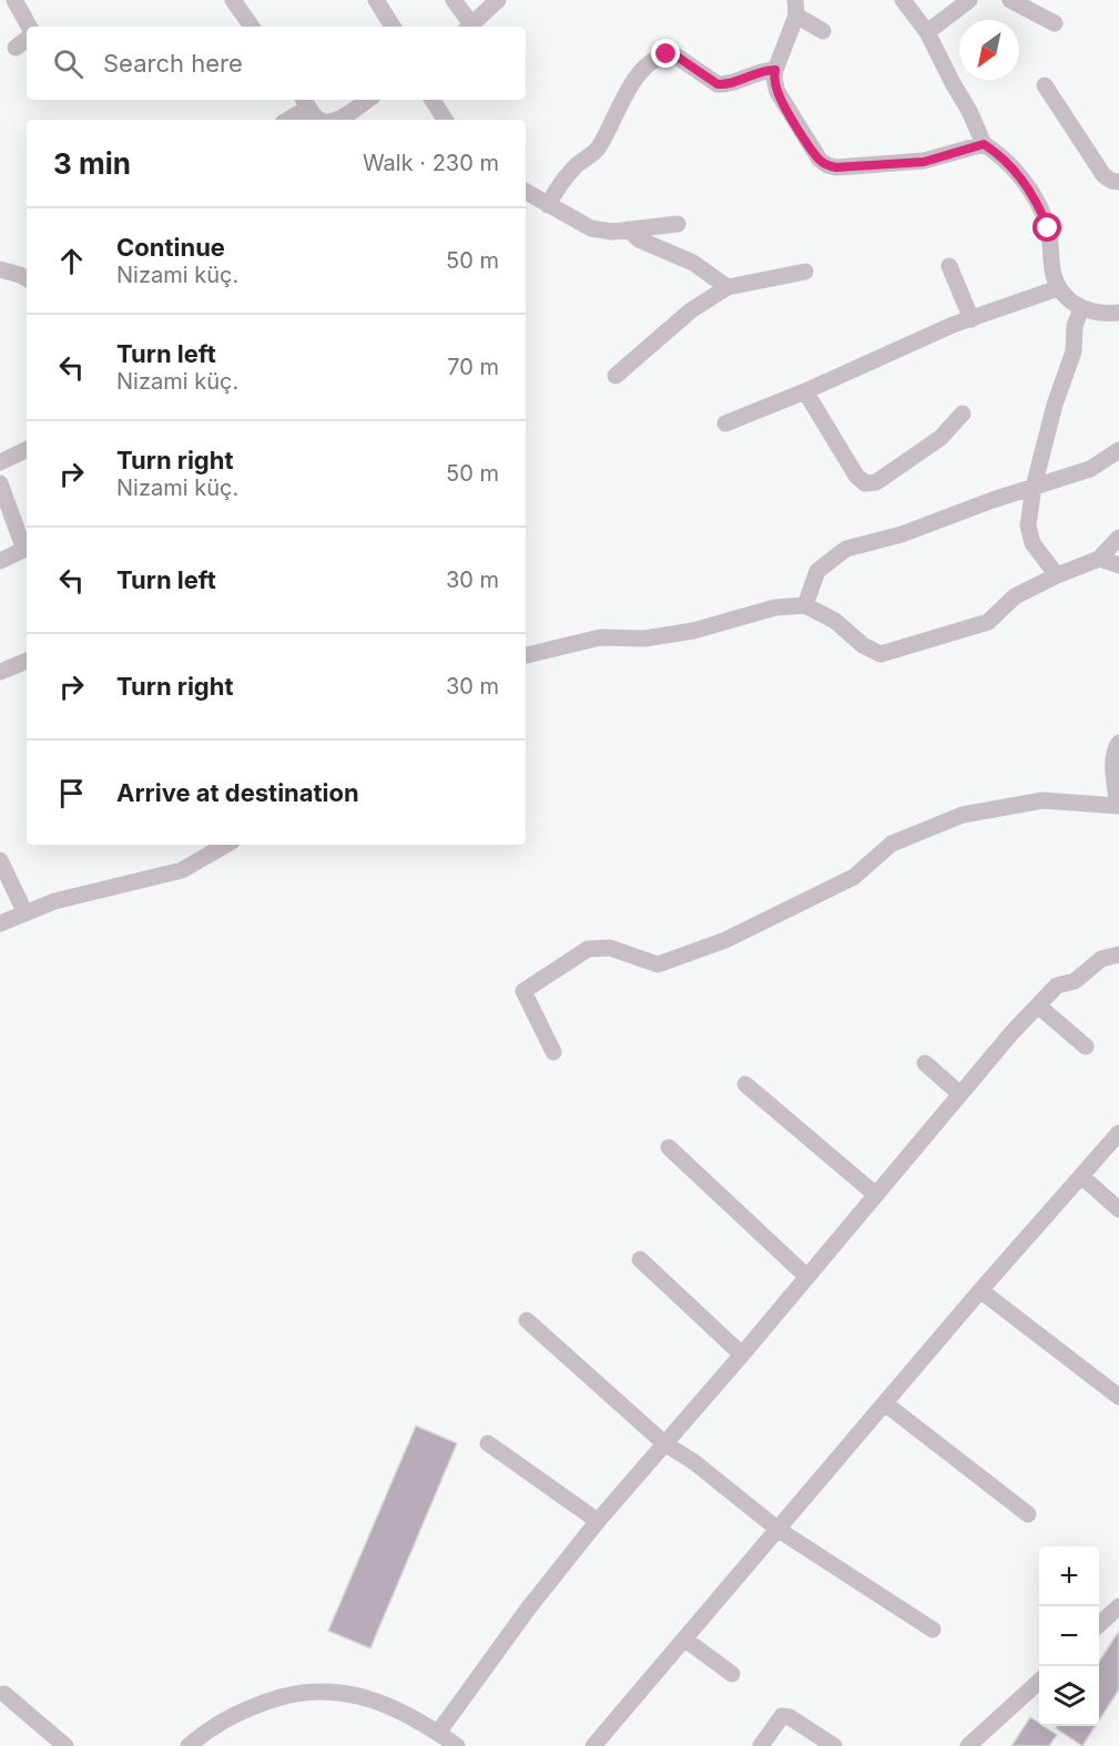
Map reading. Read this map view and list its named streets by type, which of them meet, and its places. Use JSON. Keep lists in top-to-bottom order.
{
  "north": "bottom left",
  "page": {
    "search": "Search here",
    "heading": ["3 min", "Walk · 230 m"],
    "list": [
      ["Continue", "Nizami küç.", "50 m"],
      ["Turn left", "Nizami küç.", "70 m"],
      ["Turn right", "Nizami küç.", "50 m"],
      ["Turn left", "30 m"],
      ["Turn right", "30 m"],
      "Arrive at destination"
    ],
    "map_buttons": ["+", "−"]
  }
}
